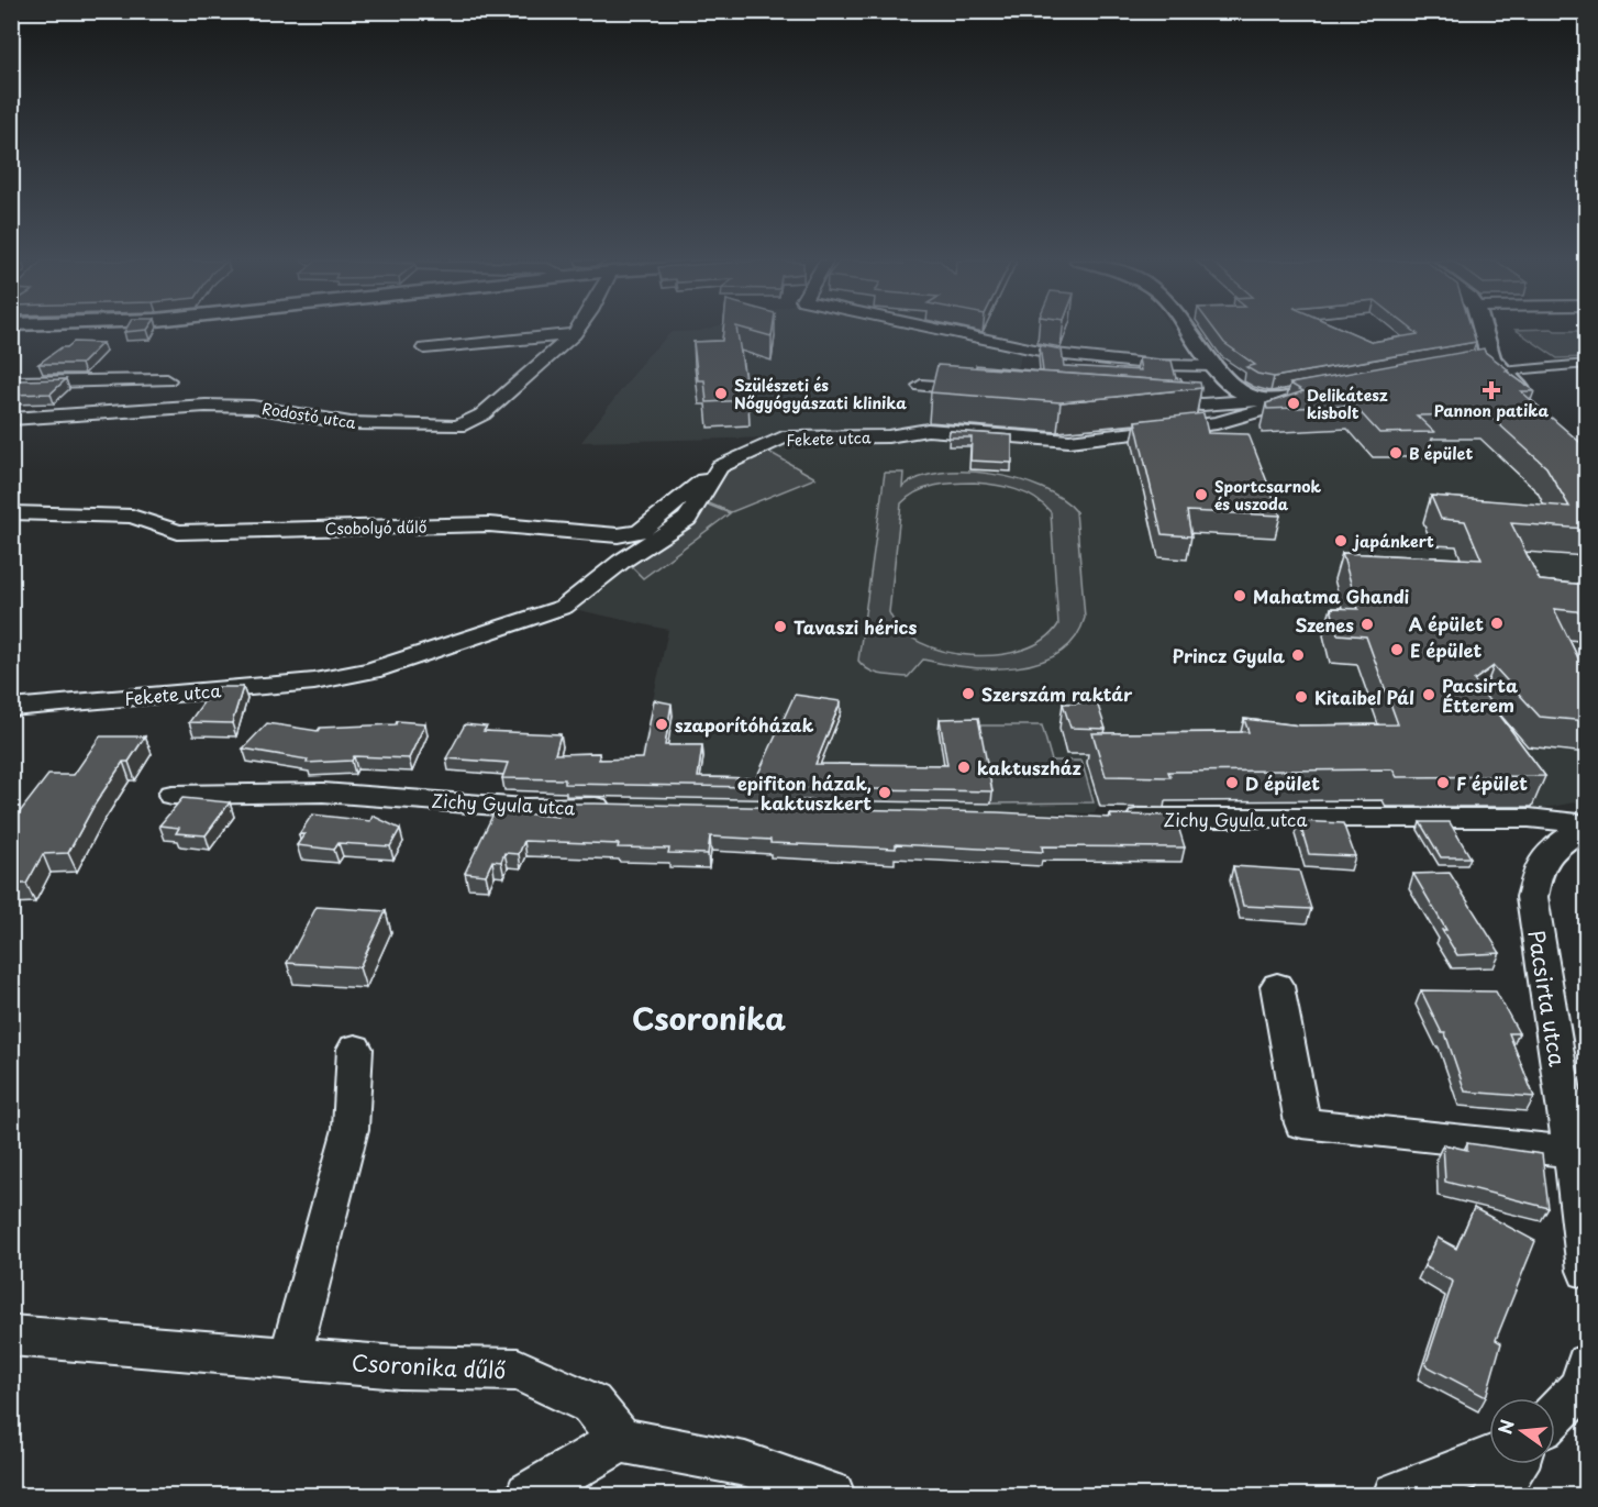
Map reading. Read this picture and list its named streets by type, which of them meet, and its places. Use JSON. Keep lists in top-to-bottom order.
{
  "streets": {
    "street": [
      "Rodostó utca",
      "Fekete utca",
      "Csobolyó dűlő",
      "Zichy Gyula utca",
      "Pacsirta utca",
      "Csoronika dűlő"
    ]
  },
  "crossings": [
    ["Fekete utca", "Csobolyó dűlő"],
    ["Zichy Gyula utca", "Pacsirta utca"]
  ],
  "districts": ["Csoronika"],
  "places": {
    "health": ["Pannon patika"],
    "other": [
      "Szülészeti és Nőgyógyászati klinika",
      "Delikátesz kisbolt",
      "B épület",
      "Sportcsarnok és uszoda",
      "japánkert",
      "Mahatma Ghandi",
      "A épület",
      "Szenes",
      "Tavaszi hérics",
      "E épület",
      "Princz Gyula",
      "Szerszám raktár",
      "Pacsirta Étterem",
      "Kitaibel Pál",
      "szaporítóházak",
      "kaktuszház",
      "D épület",
      "F épület",
      "epifiton házak, kaktuszkert"
    ]
  },
  "north": "left"
}
